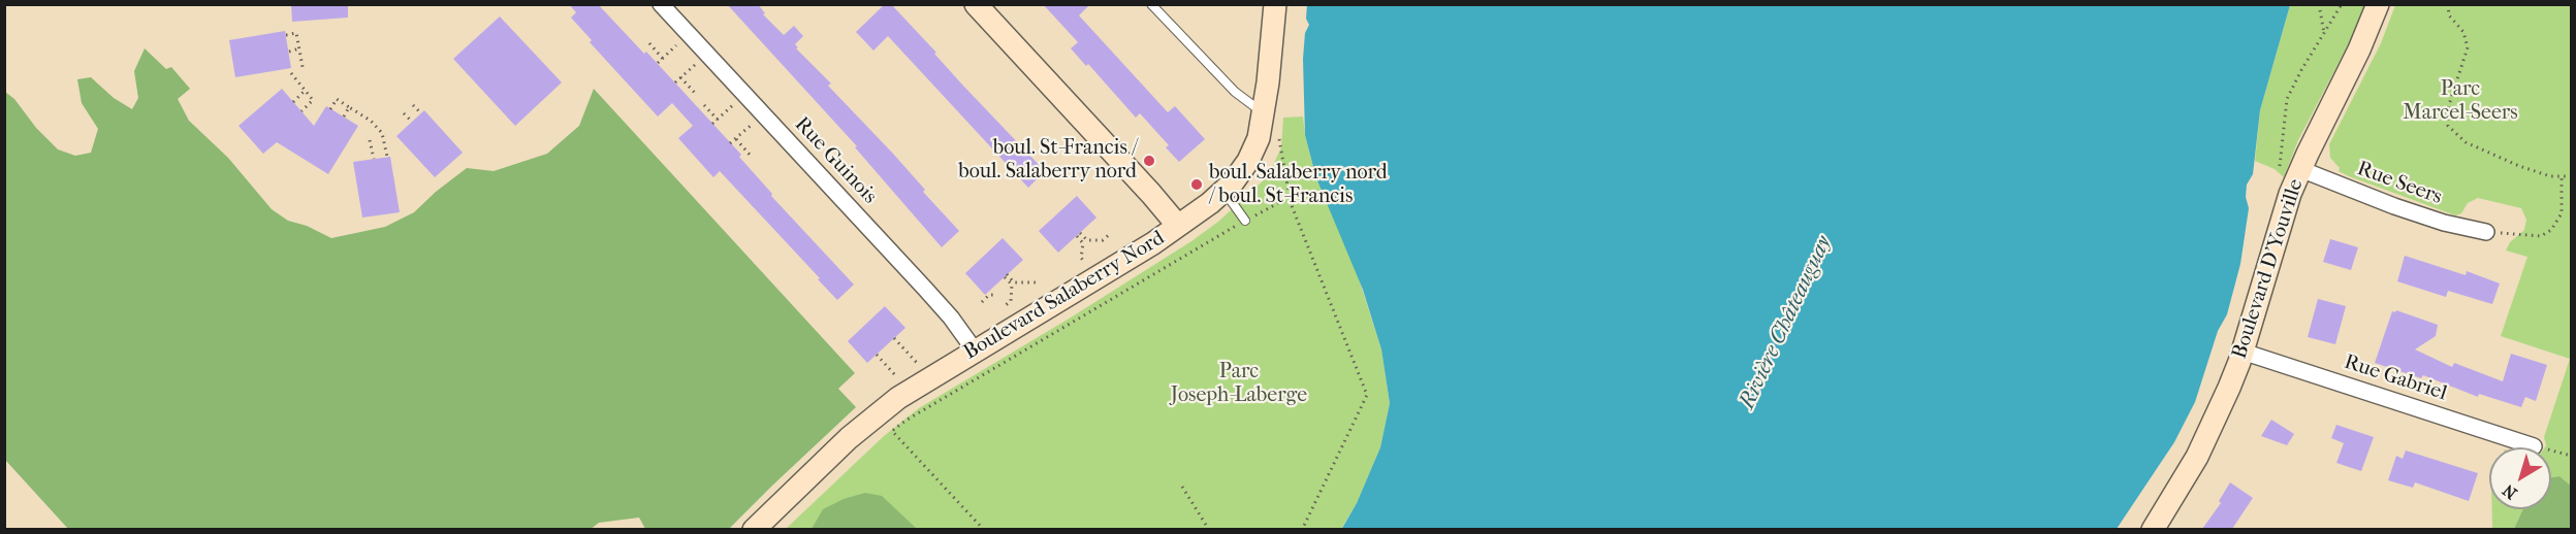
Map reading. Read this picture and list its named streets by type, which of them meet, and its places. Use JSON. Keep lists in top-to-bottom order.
{
  "streets": {
    "street": [
      "Rue Guinois",
      "Rue Seers",
      "Boulevard D'Youville",
      "Boulevard Salaberry Nord",
      "Rue Gabriel"
    ]
  },
  "crossings": [
    ["Rue Guinois", "Boulevard Salaberry Nord"],
    ["Rue Seers", "Boulevard D'Youville"],
    ["Boulevard D'Youville", "Rue Gabriel"]
  ],
  "water": ["Rivière Châteauguay"],
  "parks": ["Parc Marcel-Seers", "Parc Joseph-Laberge"],
  "places": ["boul. St-Francis / boul. Salaberry nord", "boul. Salaberry nord / boul. St-Francis"],
  "north": "bottom left"
}
